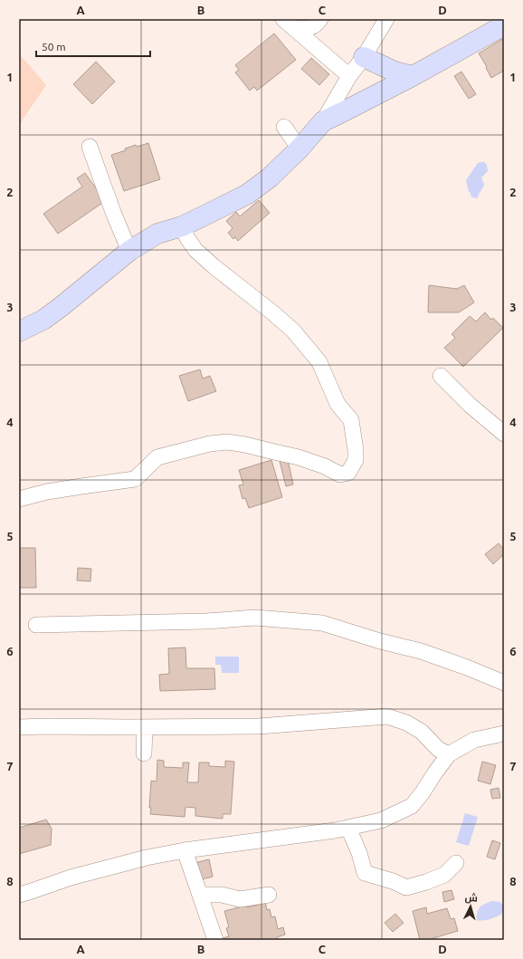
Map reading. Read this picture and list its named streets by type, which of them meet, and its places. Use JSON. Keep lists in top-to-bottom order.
{
  "scale_bar": "50 m",
  "north": "top",
  "grid": {
    "columns": [
      "A",
      "B",
      "C",
      "D"
    ],
    "rows": [
      "1",
      "2",
      "3",
      "4",
      "5",
      "6",
      "7",
      "8"
    ]
  }
}
